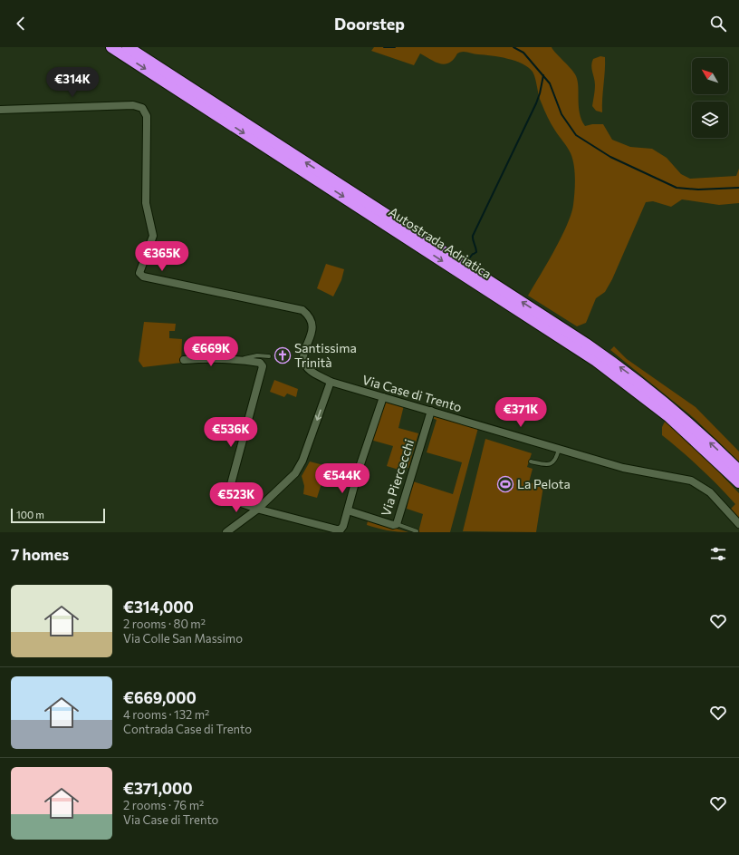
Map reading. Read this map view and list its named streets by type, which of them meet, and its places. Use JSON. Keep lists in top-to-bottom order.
{
  "streets": {
    "highway": ["Autostrada Adriatica"],
    "street": ["Via Case di Trento", "Via Piercecchi"]
  },
  "crossings": [
    ["Via Case di Trento", "Via Piercecchi"]
  ],
  "places": {
    "church": ["Santissima Trinità"],
    "sports": ["La Pelota"]
  },
  "scale_bar": "100 m",
  "north": "top left",
  "page": {
    "header": "Doorstep",
    "price": [
      "€314K",
      "€365K",
      "€669K",
      "€371K",
      "€536K",
      "€544K",
      "€523K"
    ],
    "scale": "100 m",
    "heading": "7 homes",
    "list": [
      {
        "name": "€314,000",
        "note": "2 rooms · 80 m² · Via Colle San Massimo"
      },
      {
        "name": "€669,000",
        "note": "4 rooms · 132 m² · Contrada Case di Trento"
      },
      {
        "name": "€371,000",
        "note": "2 rooms · 76 m² · Via Case di Trento"
      }
    ]
  }
}
